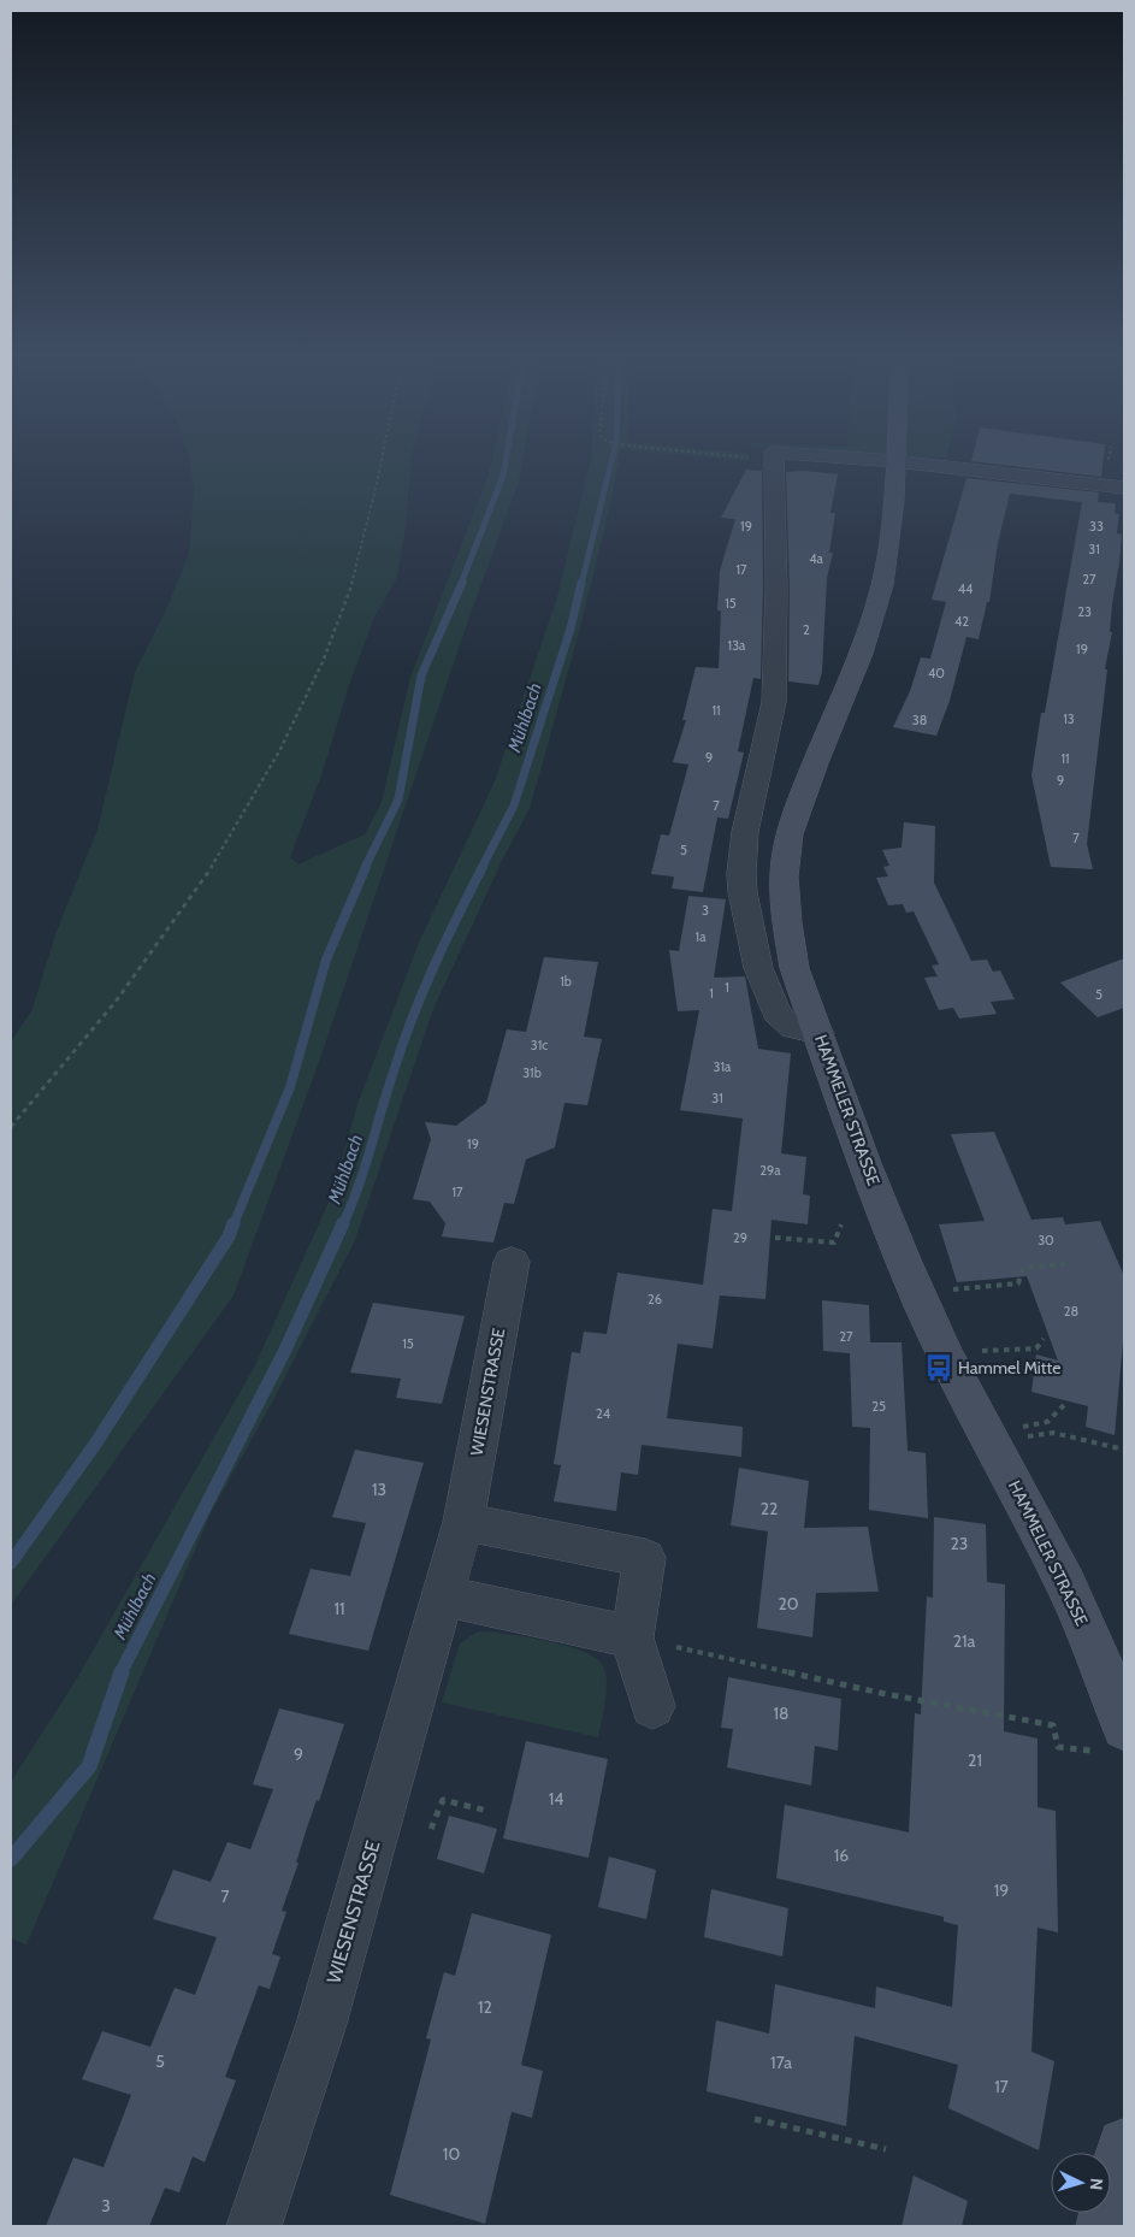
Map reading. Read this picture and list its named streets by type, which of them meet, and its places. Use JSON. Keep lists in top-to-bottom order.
{
  "streets": {
    "main road": ["HAMMELER STRASSE"],
    "street": ["WIESENSTRASSE"]
  },
  "water": ["Mühlbach"],
  "places": {
    "bus stop": ["Hammel Mitte"]
  },
  "house_numbers": [
    "19",
    "33",
    "31",
    "4a",
    "17",
    "27",
    "44",
    "15",
    "23",
    "42",
    "2",
    "13a",
    "19",
    "40",
    "11",
    "13",
    "38",
    "9",
    "11",
    "9",
    "7",
    "7",
    "5",
    "3",
    "1a",
    "1b",
    "1",
    "1",
    "5",
    "31c",
    "31a",
    "31b",
    "31",
    "19",
    "29a",
    "17",
    "29",
    "30",
    "26",
    "28",
    "27",
    "15",
    "25",
    "24",
    "13",
    "22",
    "23",
    "20",
    "11",
    "21a",
    "18",
    "9",
    "21",
    "14",
    "16",
    "19",
    "7",
    "12",
    "5",
    "17a",
    "17",
    "10",
    "3"
  ],
  "north": "right"
}
